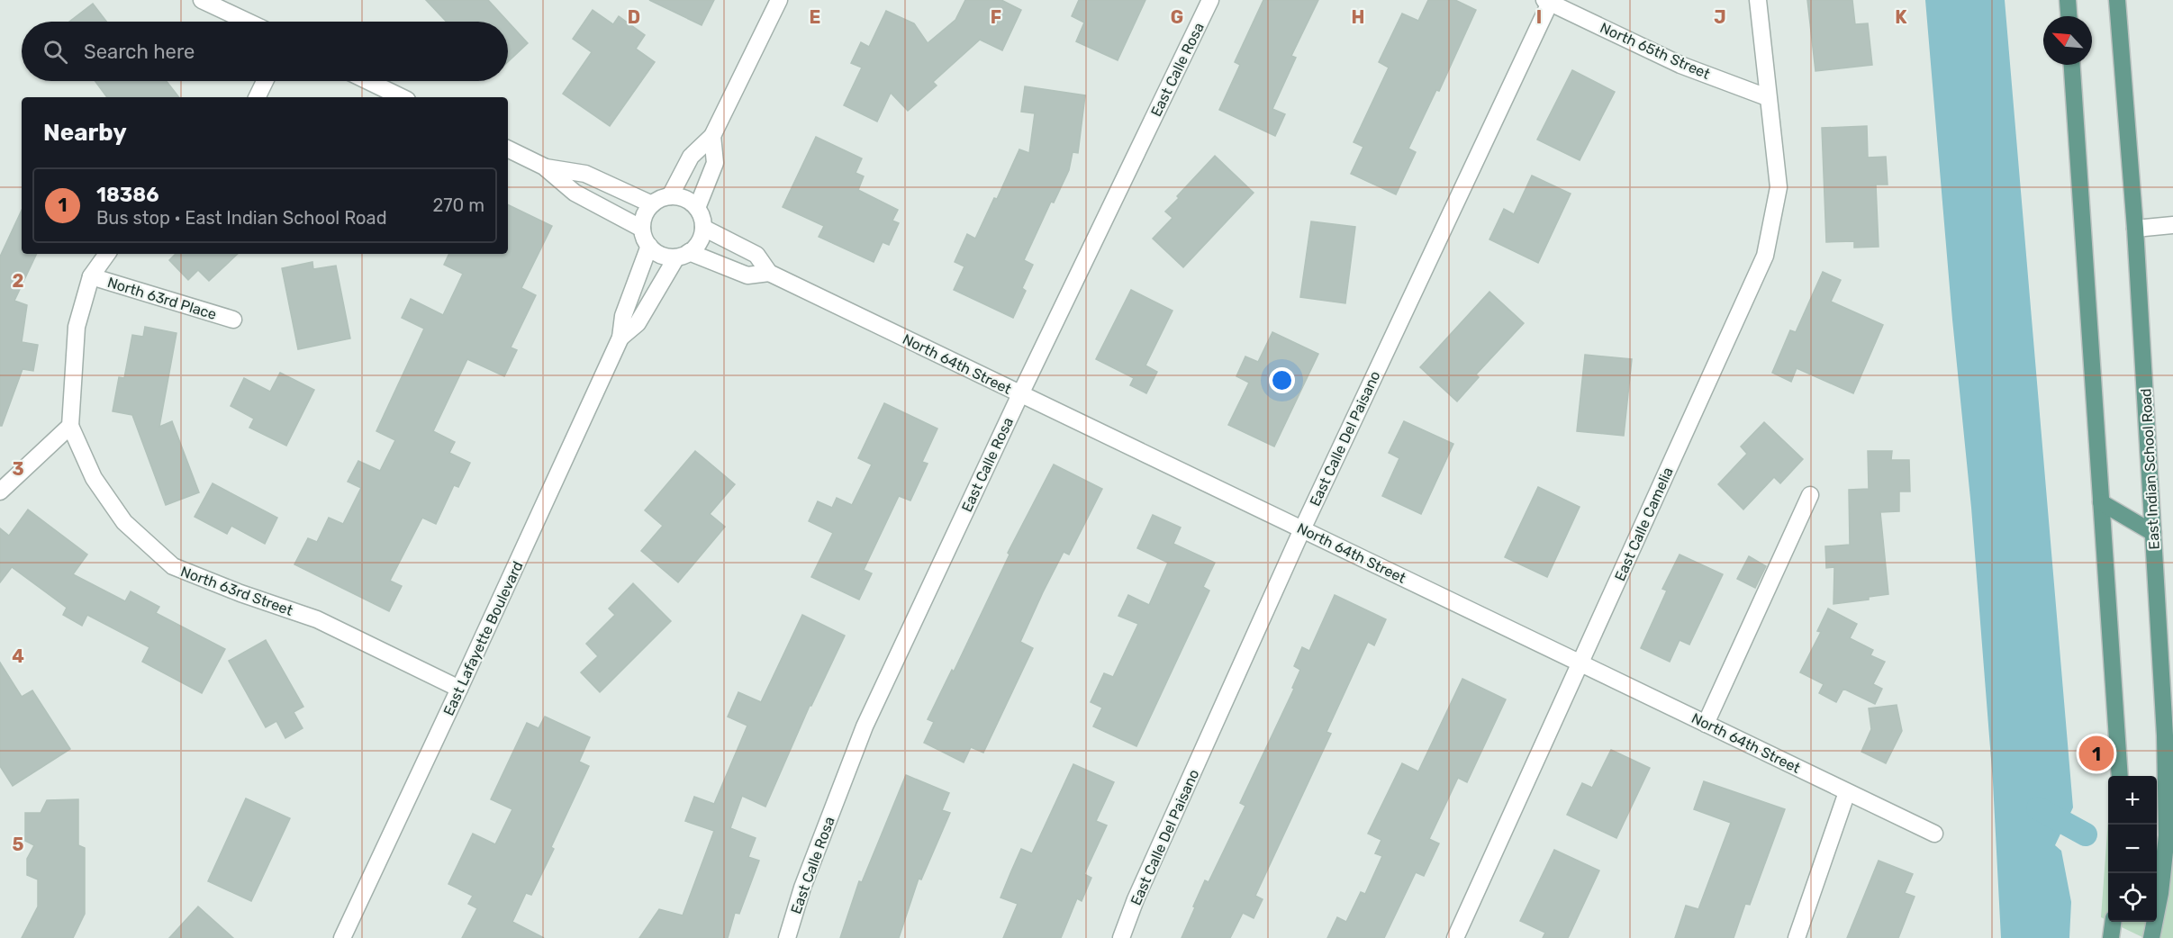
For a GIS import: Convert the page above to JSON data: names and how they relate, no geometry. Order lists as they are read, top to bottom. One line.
{"streets":{"main road":["East Indian School Road"],"street":["North 65th Street","East Calle Rosa","North 63rd Place","North 64th Street","East Calle Del Paisano","East Calle Camelia","North 63rd Street","East Lafayette Boulevard"]},"crossings":[["North 65th Street","East Calle Del Paisano"],["North 65th Street","East Calle Camelia"],["East Calle Rosa","North 64th Street"],["North 64th Street","East Calle Del Paisano"],["North 64th Street","East Calle Camelia"],["North 64th Street","East Lafayette Boulevard"],["North 63rd Street","East Lafayette Boulevard"]],"north":"top left","page":{"search":"Search here","heading":"Nearby","list":[{"mark":"1","name":"18386","note":"Bus stop · East Indian School Road","value":"270 m"}],"pins":"1","map_buttons":["+","−"]},"grid":{"columns":["D","E","F","G","H","I","J","K"],"rows":["2","3","4","5"]}}
